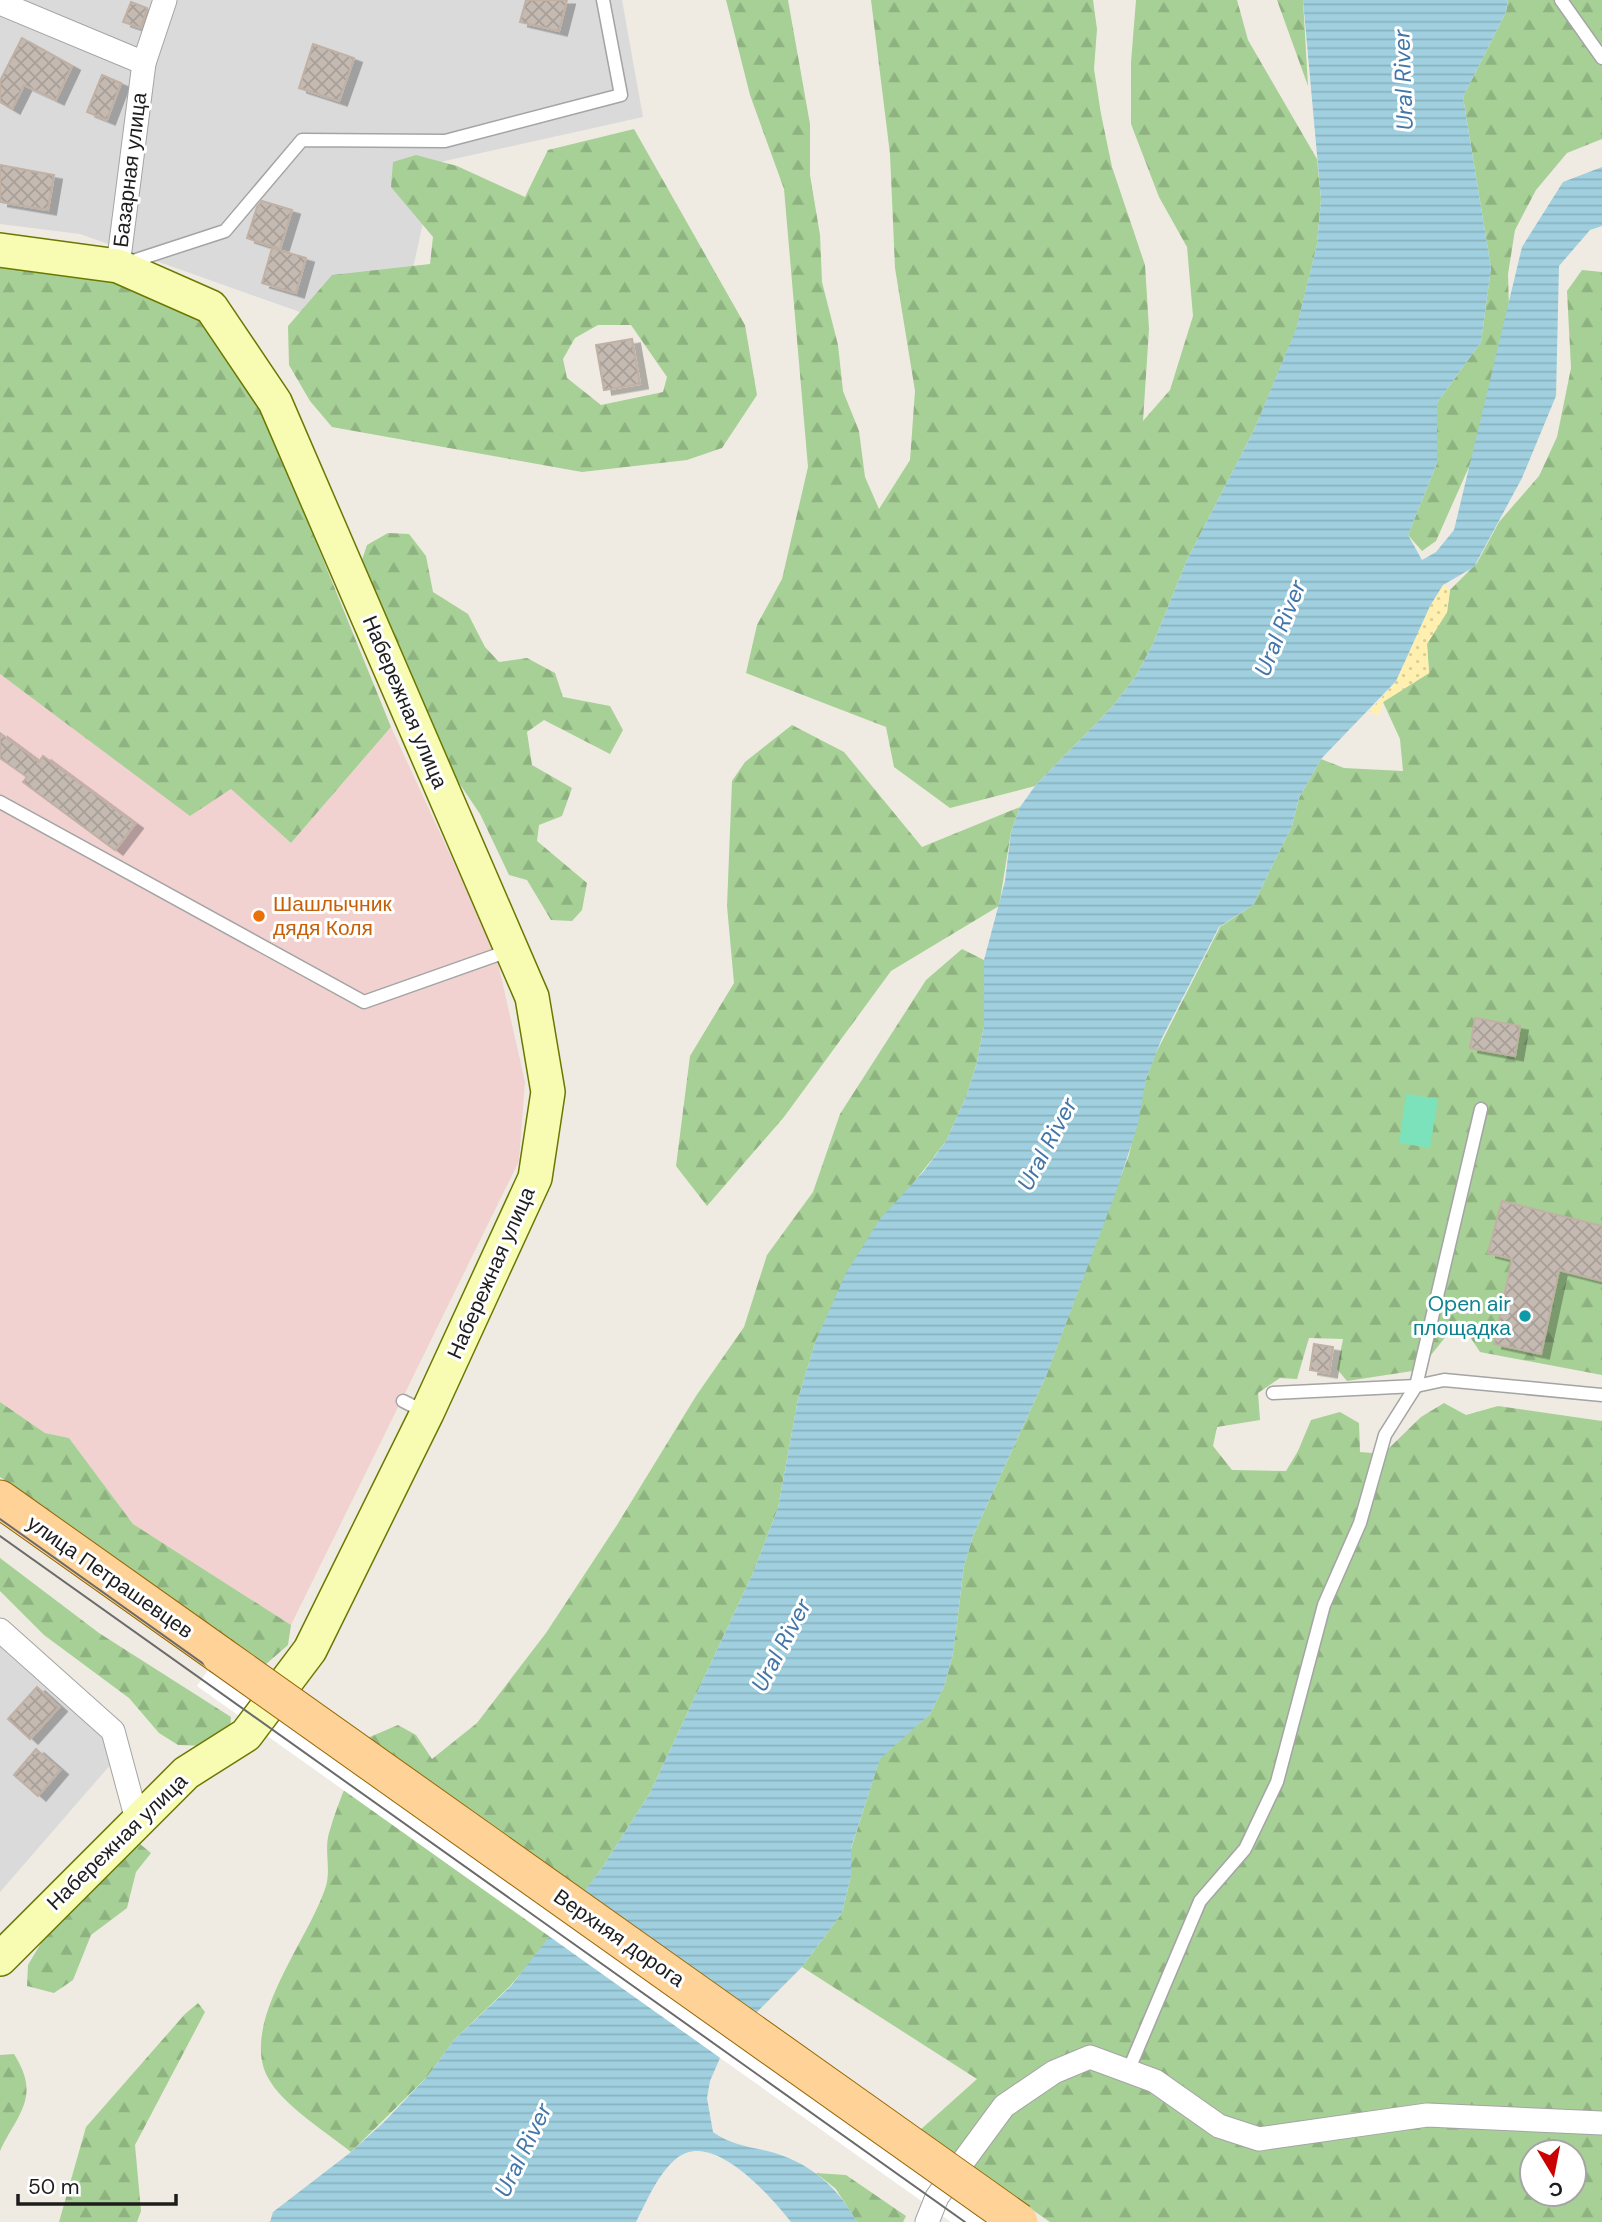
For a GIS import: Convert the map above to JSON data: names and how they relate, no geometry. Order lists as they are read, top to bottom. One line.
{"streets":{"main road":["Базарная улица","Набережная улица","улица Петрашевцев","Верхняя дорога"]},"crossings":[["Базарная улица","Набережная улица"],["улица Петрашевцев","Верхняя дорога"]],"water":["Ural River"],"places":["Шашлычник дядя Коля","Open air площадка"],"scale_bar":"50 m","north":"bottom"}
